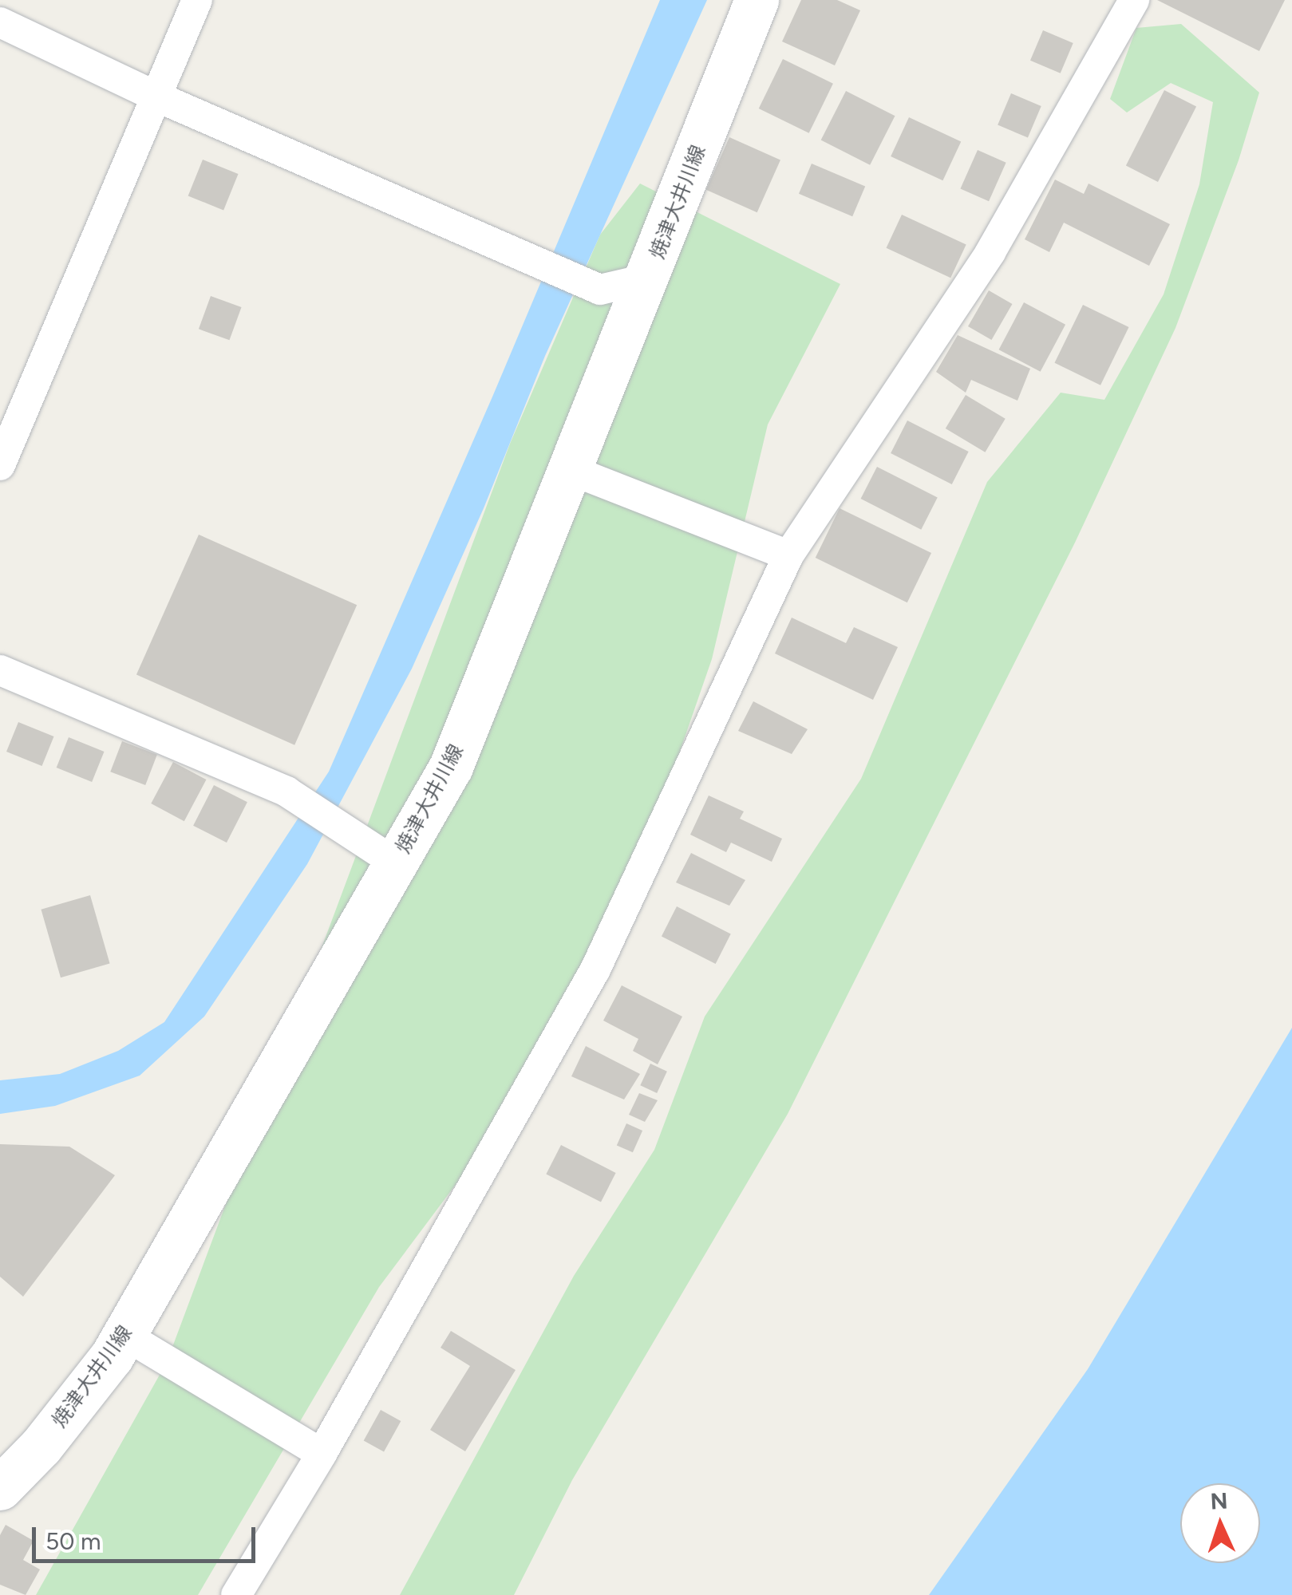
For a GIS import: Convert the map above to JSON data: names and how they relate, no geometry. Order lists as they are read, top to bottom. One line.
{"streets":{"main road":["焼津大井川線"]},"scale_bar":"50 m","north":"top"}
